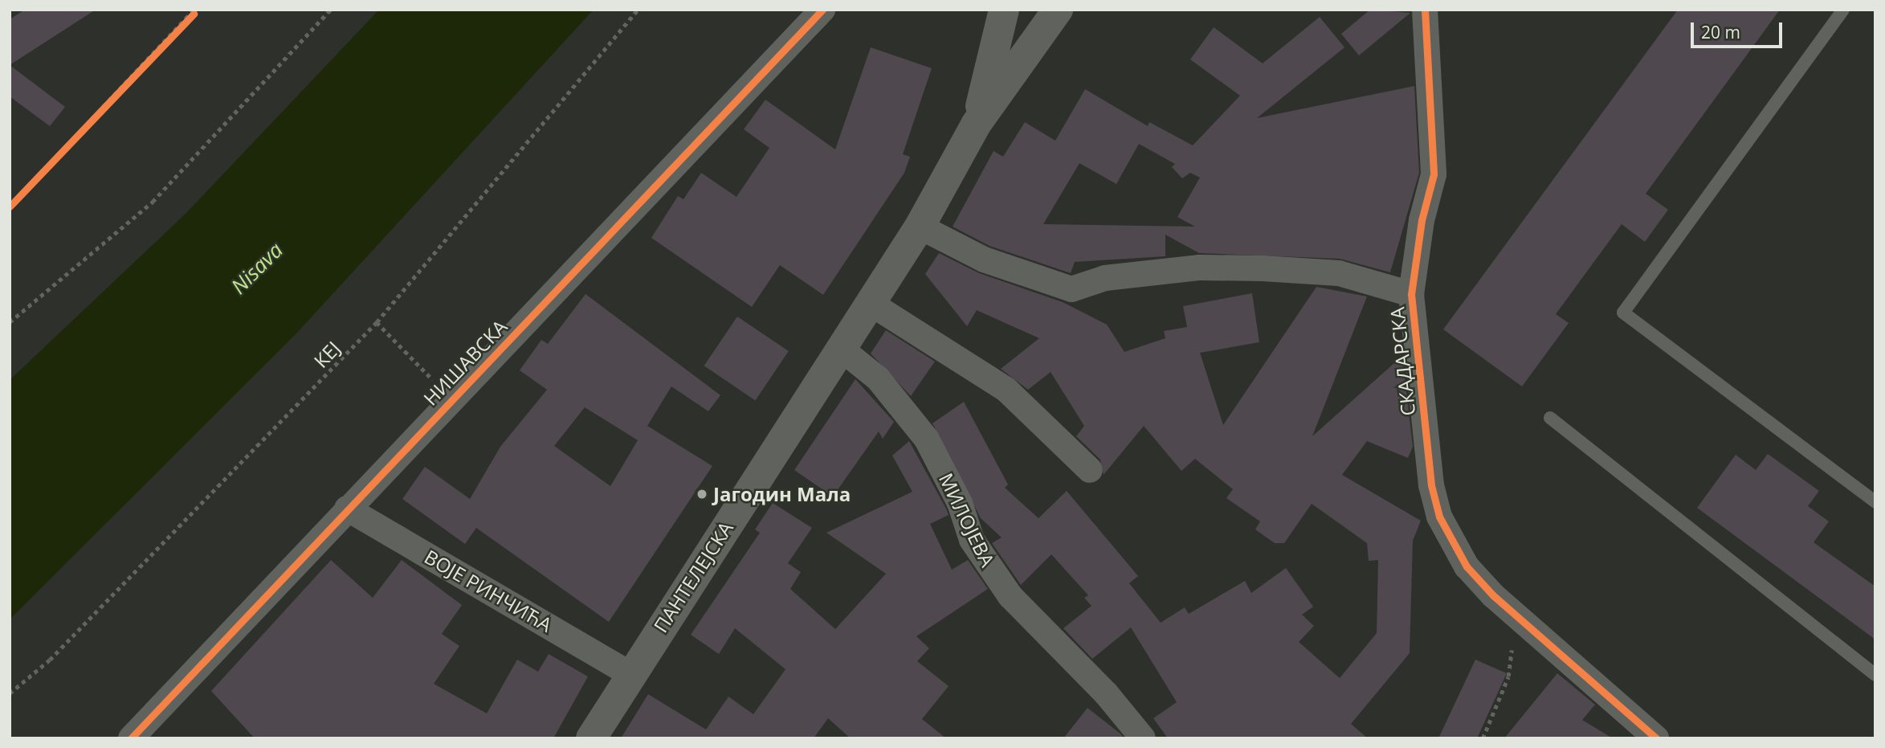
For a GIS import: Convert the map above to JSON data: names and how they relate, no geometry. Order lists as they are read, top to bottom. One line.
{"streets":{"main road":["ПАНТЕЛЕЈСКА"],"street":["СКАДАРСКА","НИШАВСКА","МИЛОЈЕВА","ВОЈЕ РИНЧИЋА"],"path":["КЕЈ"]},"crossings":[["НИШАВСКА","ВОЈЕ РИНЧИЋА"],["МИЛОЈЕВА","ПАНТЕЛЕЈСКА"],["ПАНТЕЛЕЈСКА","ВОЈЕ РИНЧИЋА"]],"water":["Nisava"],"places":["Јагодин Мала"],"scale_bar":"20 m"}
